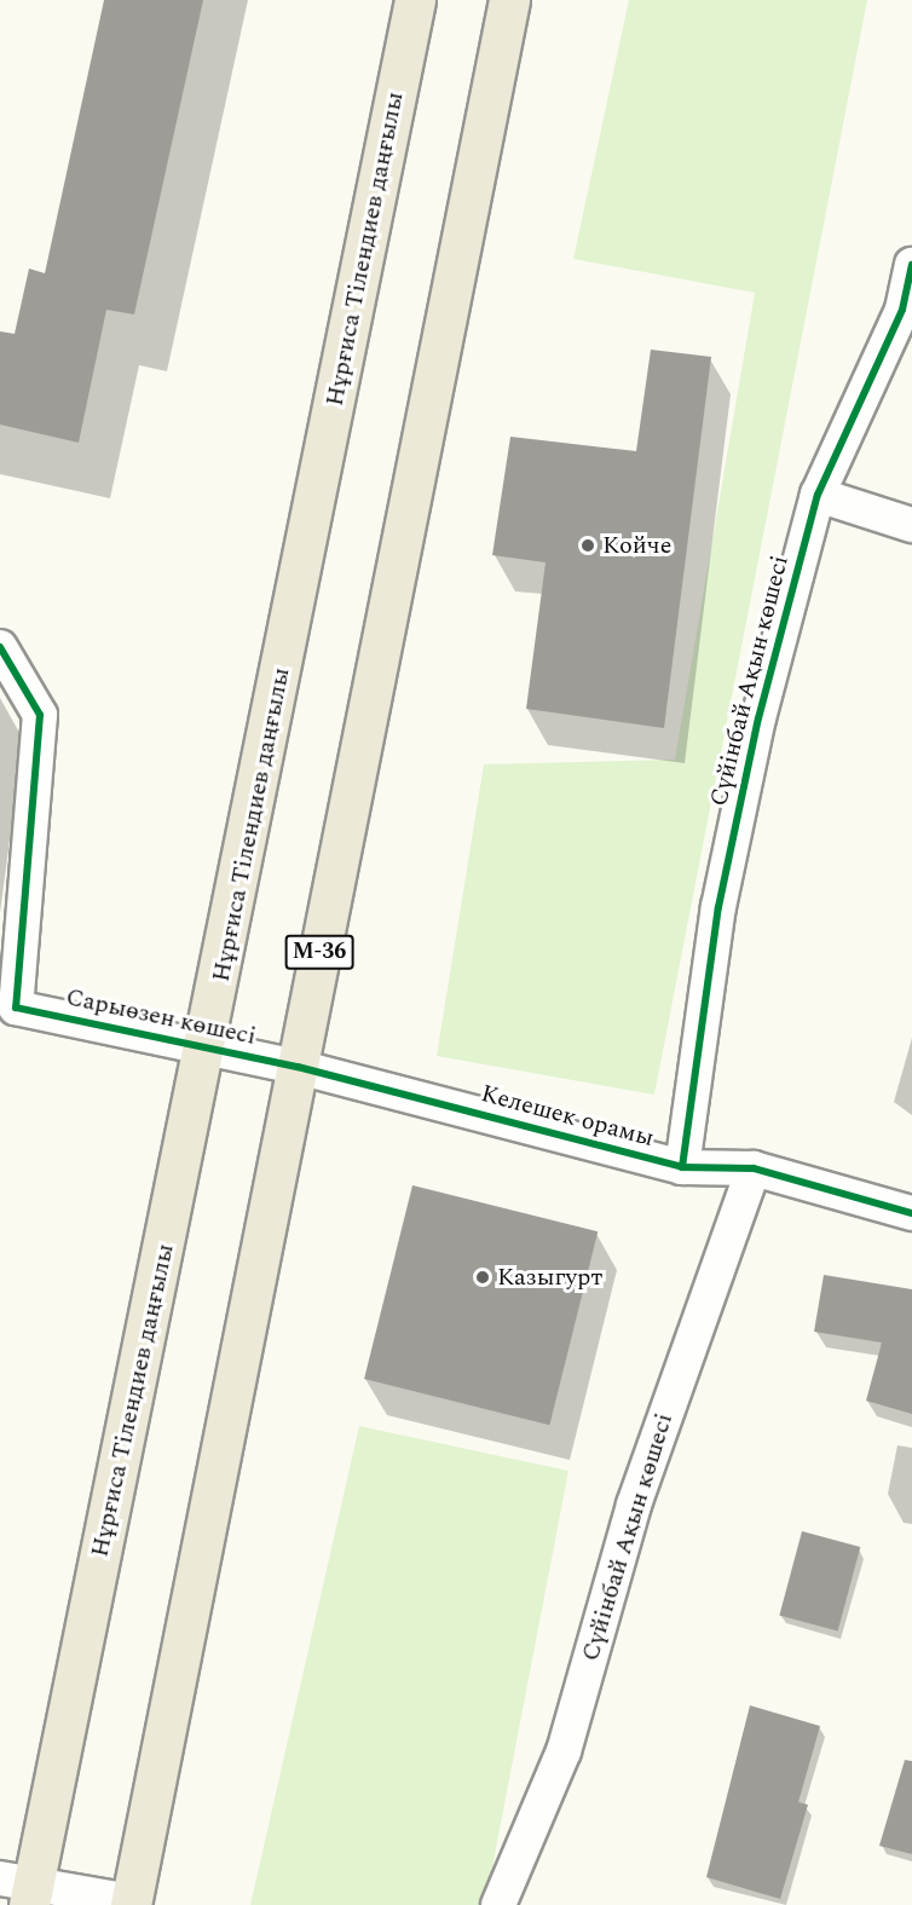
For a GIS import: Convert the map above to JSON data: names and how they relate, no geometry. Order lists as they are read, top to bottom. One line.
{"streets":{"main road":["Нұрғиса Тілендиев даңғылы","M-36"],"street":["Сүйінбай Ақын көшесі","Сарыөзен көшесі","Келешек орамы"]},"crossings":[["Нұрғиса Тілендиев даңғылы","Сарыөзен көшесі"],["Сүйінбай Ақын көшесі","Келешек орамы"],["M-36","Сарыөзен көшесі"],["M-36","Келешек орамы"],["Сарыөзен көшесі","Келешек орамы"]],"places":["Койче","Казыгурт"]}
